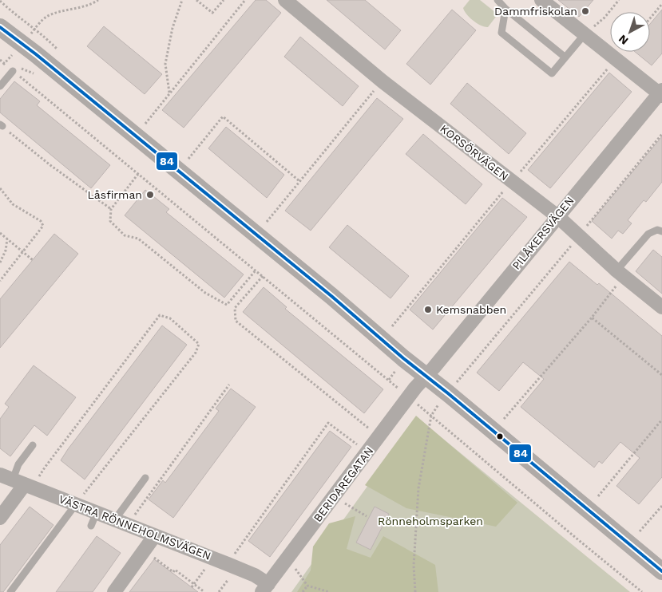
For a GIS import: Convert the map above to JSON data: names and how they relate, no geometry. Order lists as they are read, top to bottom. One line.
{"streets":{"street":["KORSÖRVÄGEN","PILÅKERSVÄGEN","BERIDAREGATAN","VÄSTRA RÖNNEHOLMSVÄGEN"]},"crossings":[["KORSÖRVÄGEN","PILÅKERSVÄGEN"],["PILÅKERSVÄGEN","BERIDAREGATAN"],["BERIDAREGATAN","VÄSTRA RÖNNEHOLMSVÄGEN"]],"parks":["Rönneholmsparken"],"places":["Dammfriskolan","Låsfirman","Kemsnabben"],"lines":["transit line 84"],"north":"bottom left"}
